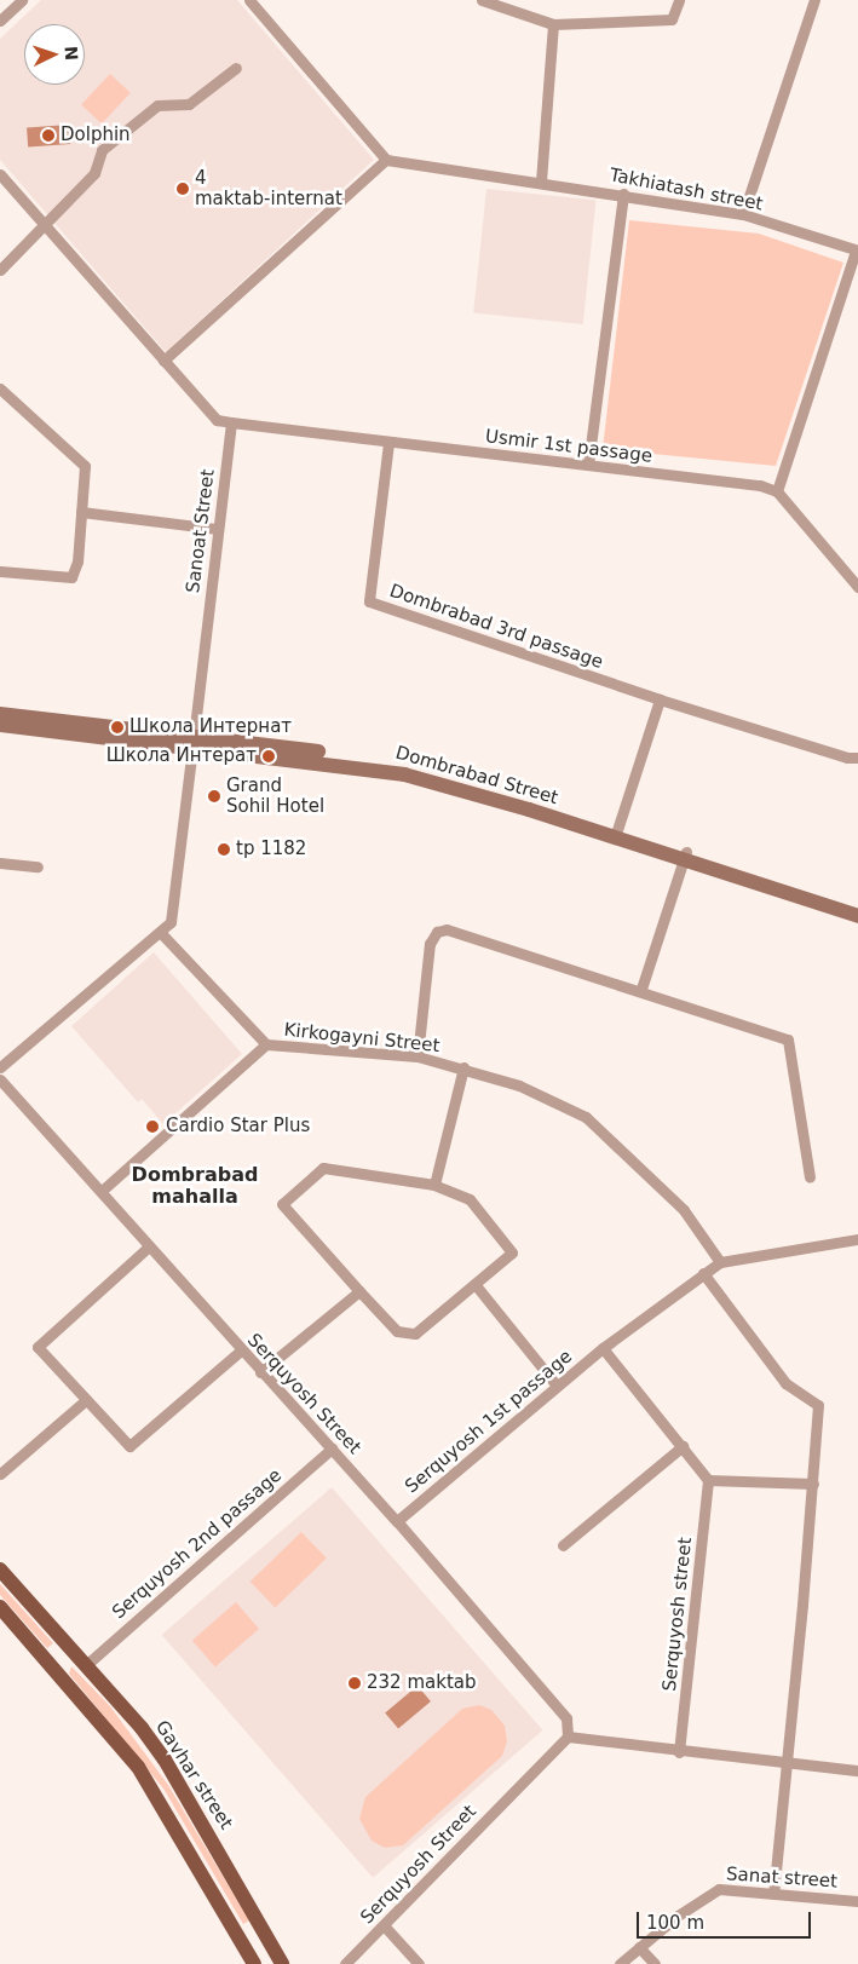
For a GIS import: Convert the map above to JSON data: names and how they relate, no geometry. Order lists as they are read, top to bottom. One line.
{"streets":{"main road":["Dombrabad Street","Gavhar street"],"street":["Takhiatash street","Usmir 1st passage","Sanoat Street","Dombrabad 3rd passage","Kirkogayni Street","Serquyosh Street","Serquyosh 1st passage","Serquyosh 2nd passage","Serquyosh street","Sanat street"]},"crossings":[["Usmir 1st passage","Sanoat Street"],["Usmir 1st passage","Dombrabad 3rd passage"],["Sanoat Street","Dombrabad Street"],["Sanoat Street","Kirkogayni Street"],["Kirkogayni Street","Serquyosh 1st passage"],["Serquyosh Street","Serquyosh 1st passage"],["Serquyosh Street","Serquyosh 2nd passage"],["Serquyosh 2nd passage","Gavhar street"]],"districts":["Dombrabad mahalla"],"places":["Dolphin","4 maktab-internat","Школа Интернат","Школа Интерат","Grand Sohil Hotel","tp 1182","Cardio Star Plus","232 maktab"],"scale_bar":"100 m","north":"right"}
